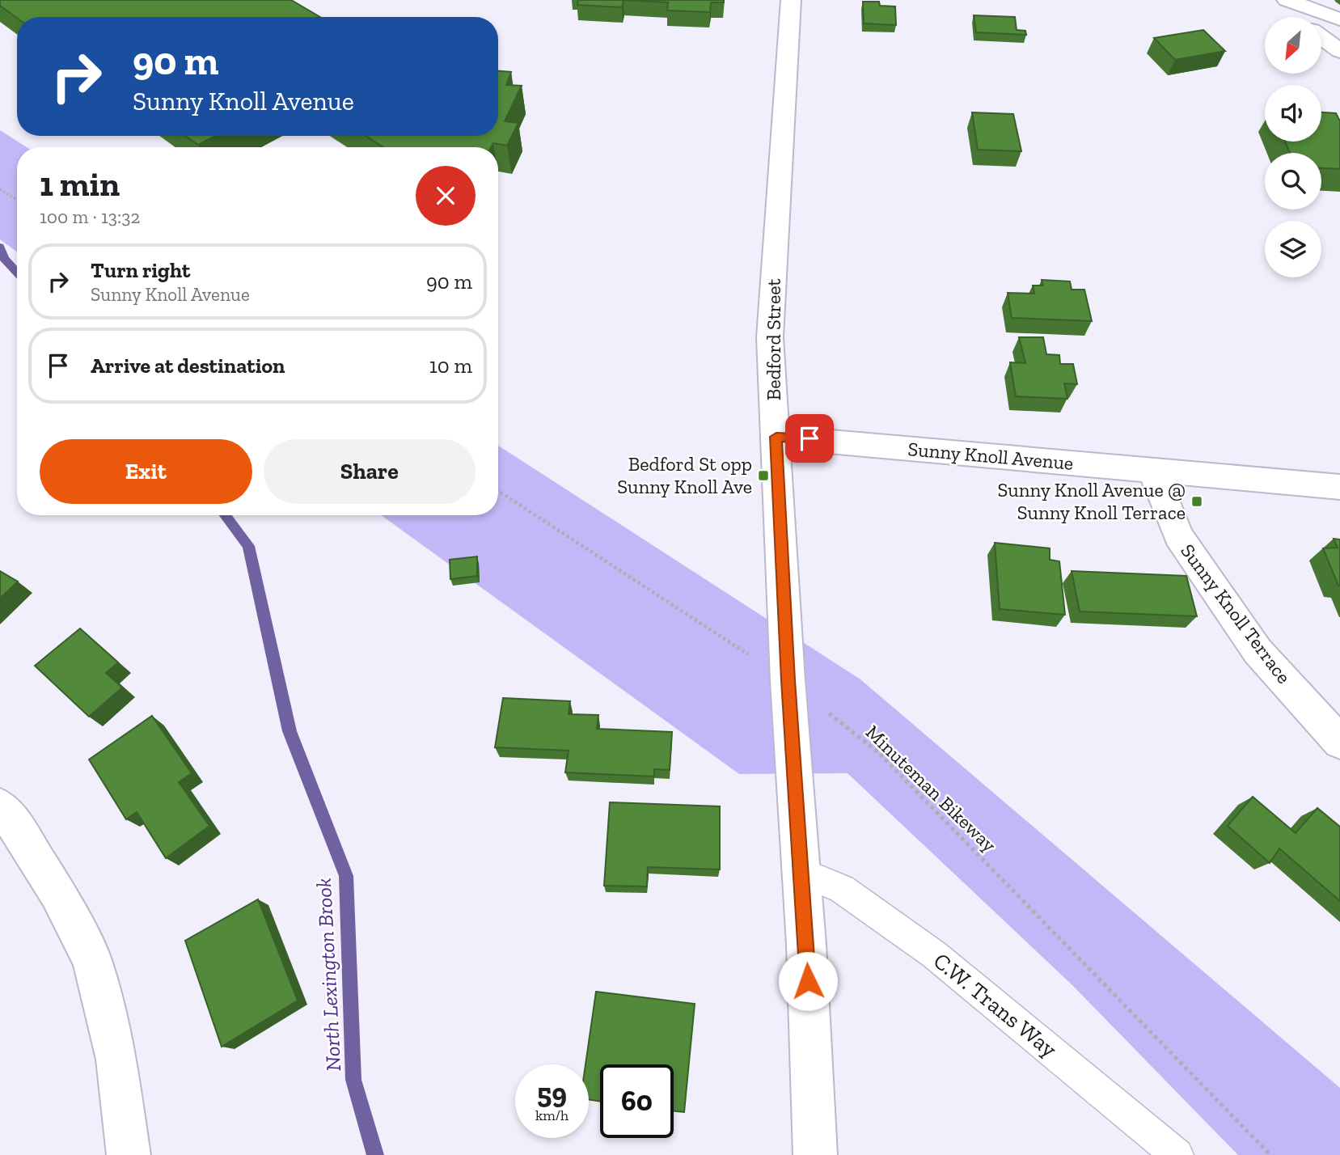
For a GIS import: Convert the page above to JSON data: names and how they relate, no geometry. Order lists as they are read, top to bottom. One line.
{"streets":{"main road":["Bedford Street","Sunny Knoll Avenue","Sunny Knoll Terrace"],"lane":["C.W. Trans Way"],"path":["Minuteman Bikeway"]},"crossings":[["Bedford Street","Sunny Knoll Avenue"],["Bedford Street","Minuteman Bikeway"],["Bedford Street","C.W. Trans Way"],["Sunny Knoll Avenue","Sunny Knoll Terrace"]],"water":["North Lexington Brook"],"places":{"transit":["Bedford St opp Sunny Knoll Ave","Sunny Knoll Avenue @ Sunny Knoll Terrace"]},"north":"bottom left","page":{"turn":["90 m","Sunny Knoll Avenue"],"heading":["1 min","100 m · 13:32"],"list":[{"name":"Turn right","note":"Sunny Knoll Avenue","value":"90 m"},{"name":"Arrive at destination","value":"10 m"}],"buttons":["Exit","Share"],"speed":"59 km/h","limit":"60"}}
